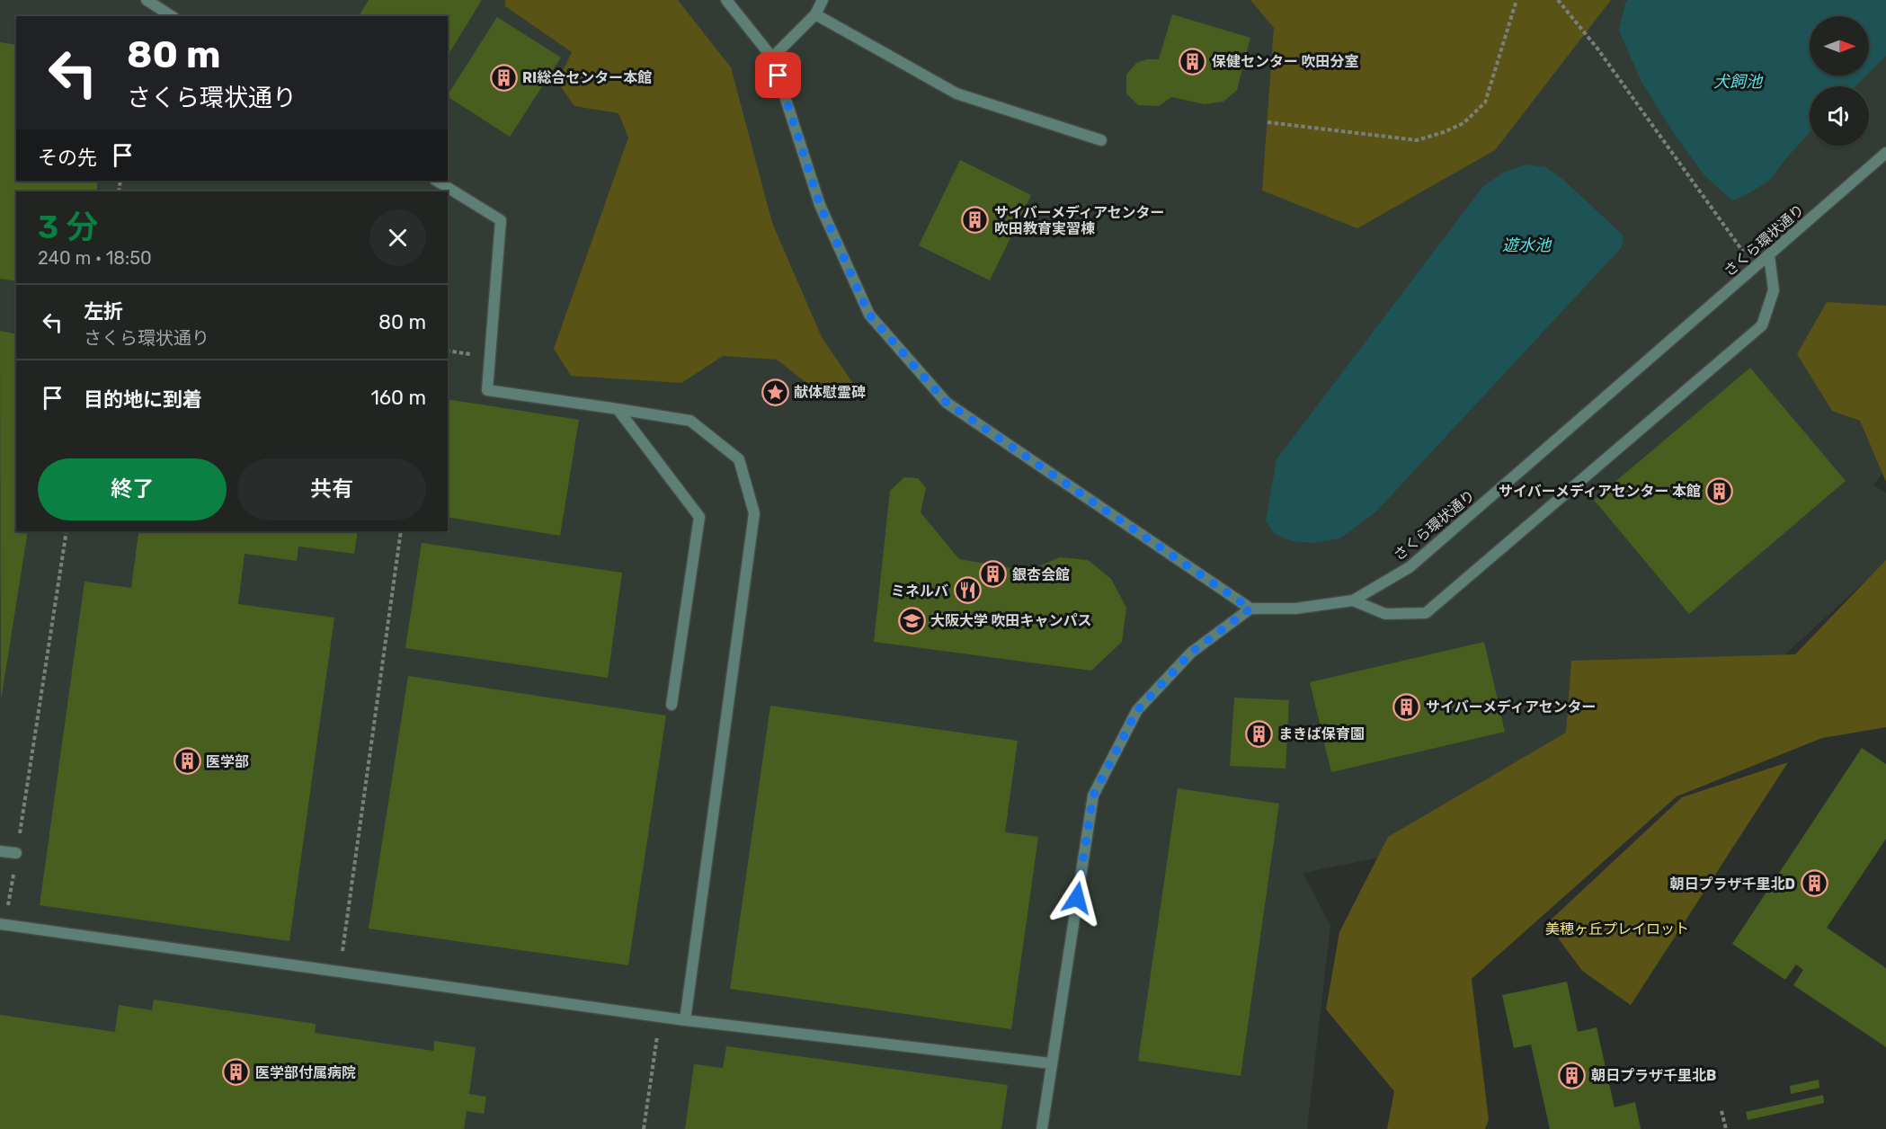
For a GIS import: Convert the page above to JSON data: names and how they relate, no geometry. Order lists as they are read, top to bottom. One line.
{"streets":{"street":["さくら環状通り"]},"water":["犬飼池","遊水池"],"parks":["美穂ヶ丘プレイロット"],"places":{"building":["保健センター 吹田分室","RI総合センター本館","サイバーメディアセンター 吹田教育実習棟","サイバーメディアセンター 本館","銀杏会館","サイバーメディアセンター","まきば保育園","医学部","朝日プラザ千里北D","医学部付属病院","朝日プラザ千里北B"],"place":["献体慰霊碑"],"restaurant":["ミネルバ"],"school or university":["大阪大学 吹田キャンパス"]},"north":"right","page":{"turn":["80 m","さくら環状通り"],"then":"その先","heading":["3 分","240 m · 18:50"],"list":[{"name":"左折","note":"さくら環状通り","value":"80 m"},{"name":"目的地に到着","value":"160 m"}],"buttons":["終了","共有"]}}
